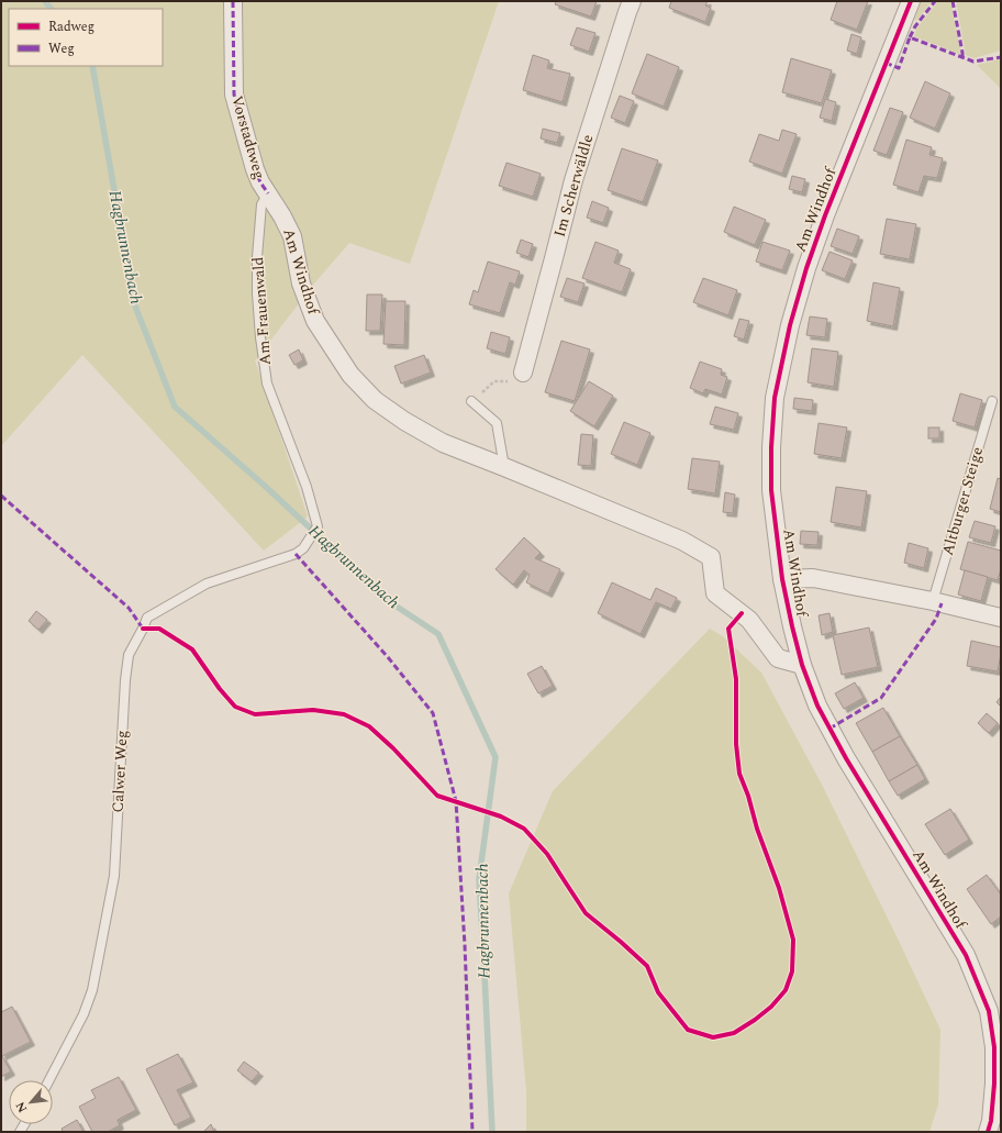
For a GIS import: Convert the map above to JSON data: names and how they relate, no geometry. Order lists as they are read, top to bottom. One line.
{"streets":{"street":["Vorstadtweg","Im Scherwäldle","Am Windhof"],"lane":["Am Frauenwald","Altburger Steige","Calwer Weg"]},"crossings":[["Vorstadtweg","Am Windhof"],["Vorstadtweg","Am Frauenwald"],["Am Windhof","Am Frauenwald"],["Am Frauenwald","Calwer Weg"]],"water":["Hagbrunnenbach"],"legend":["Radweg","Weg"],"north":"bottom left"}
